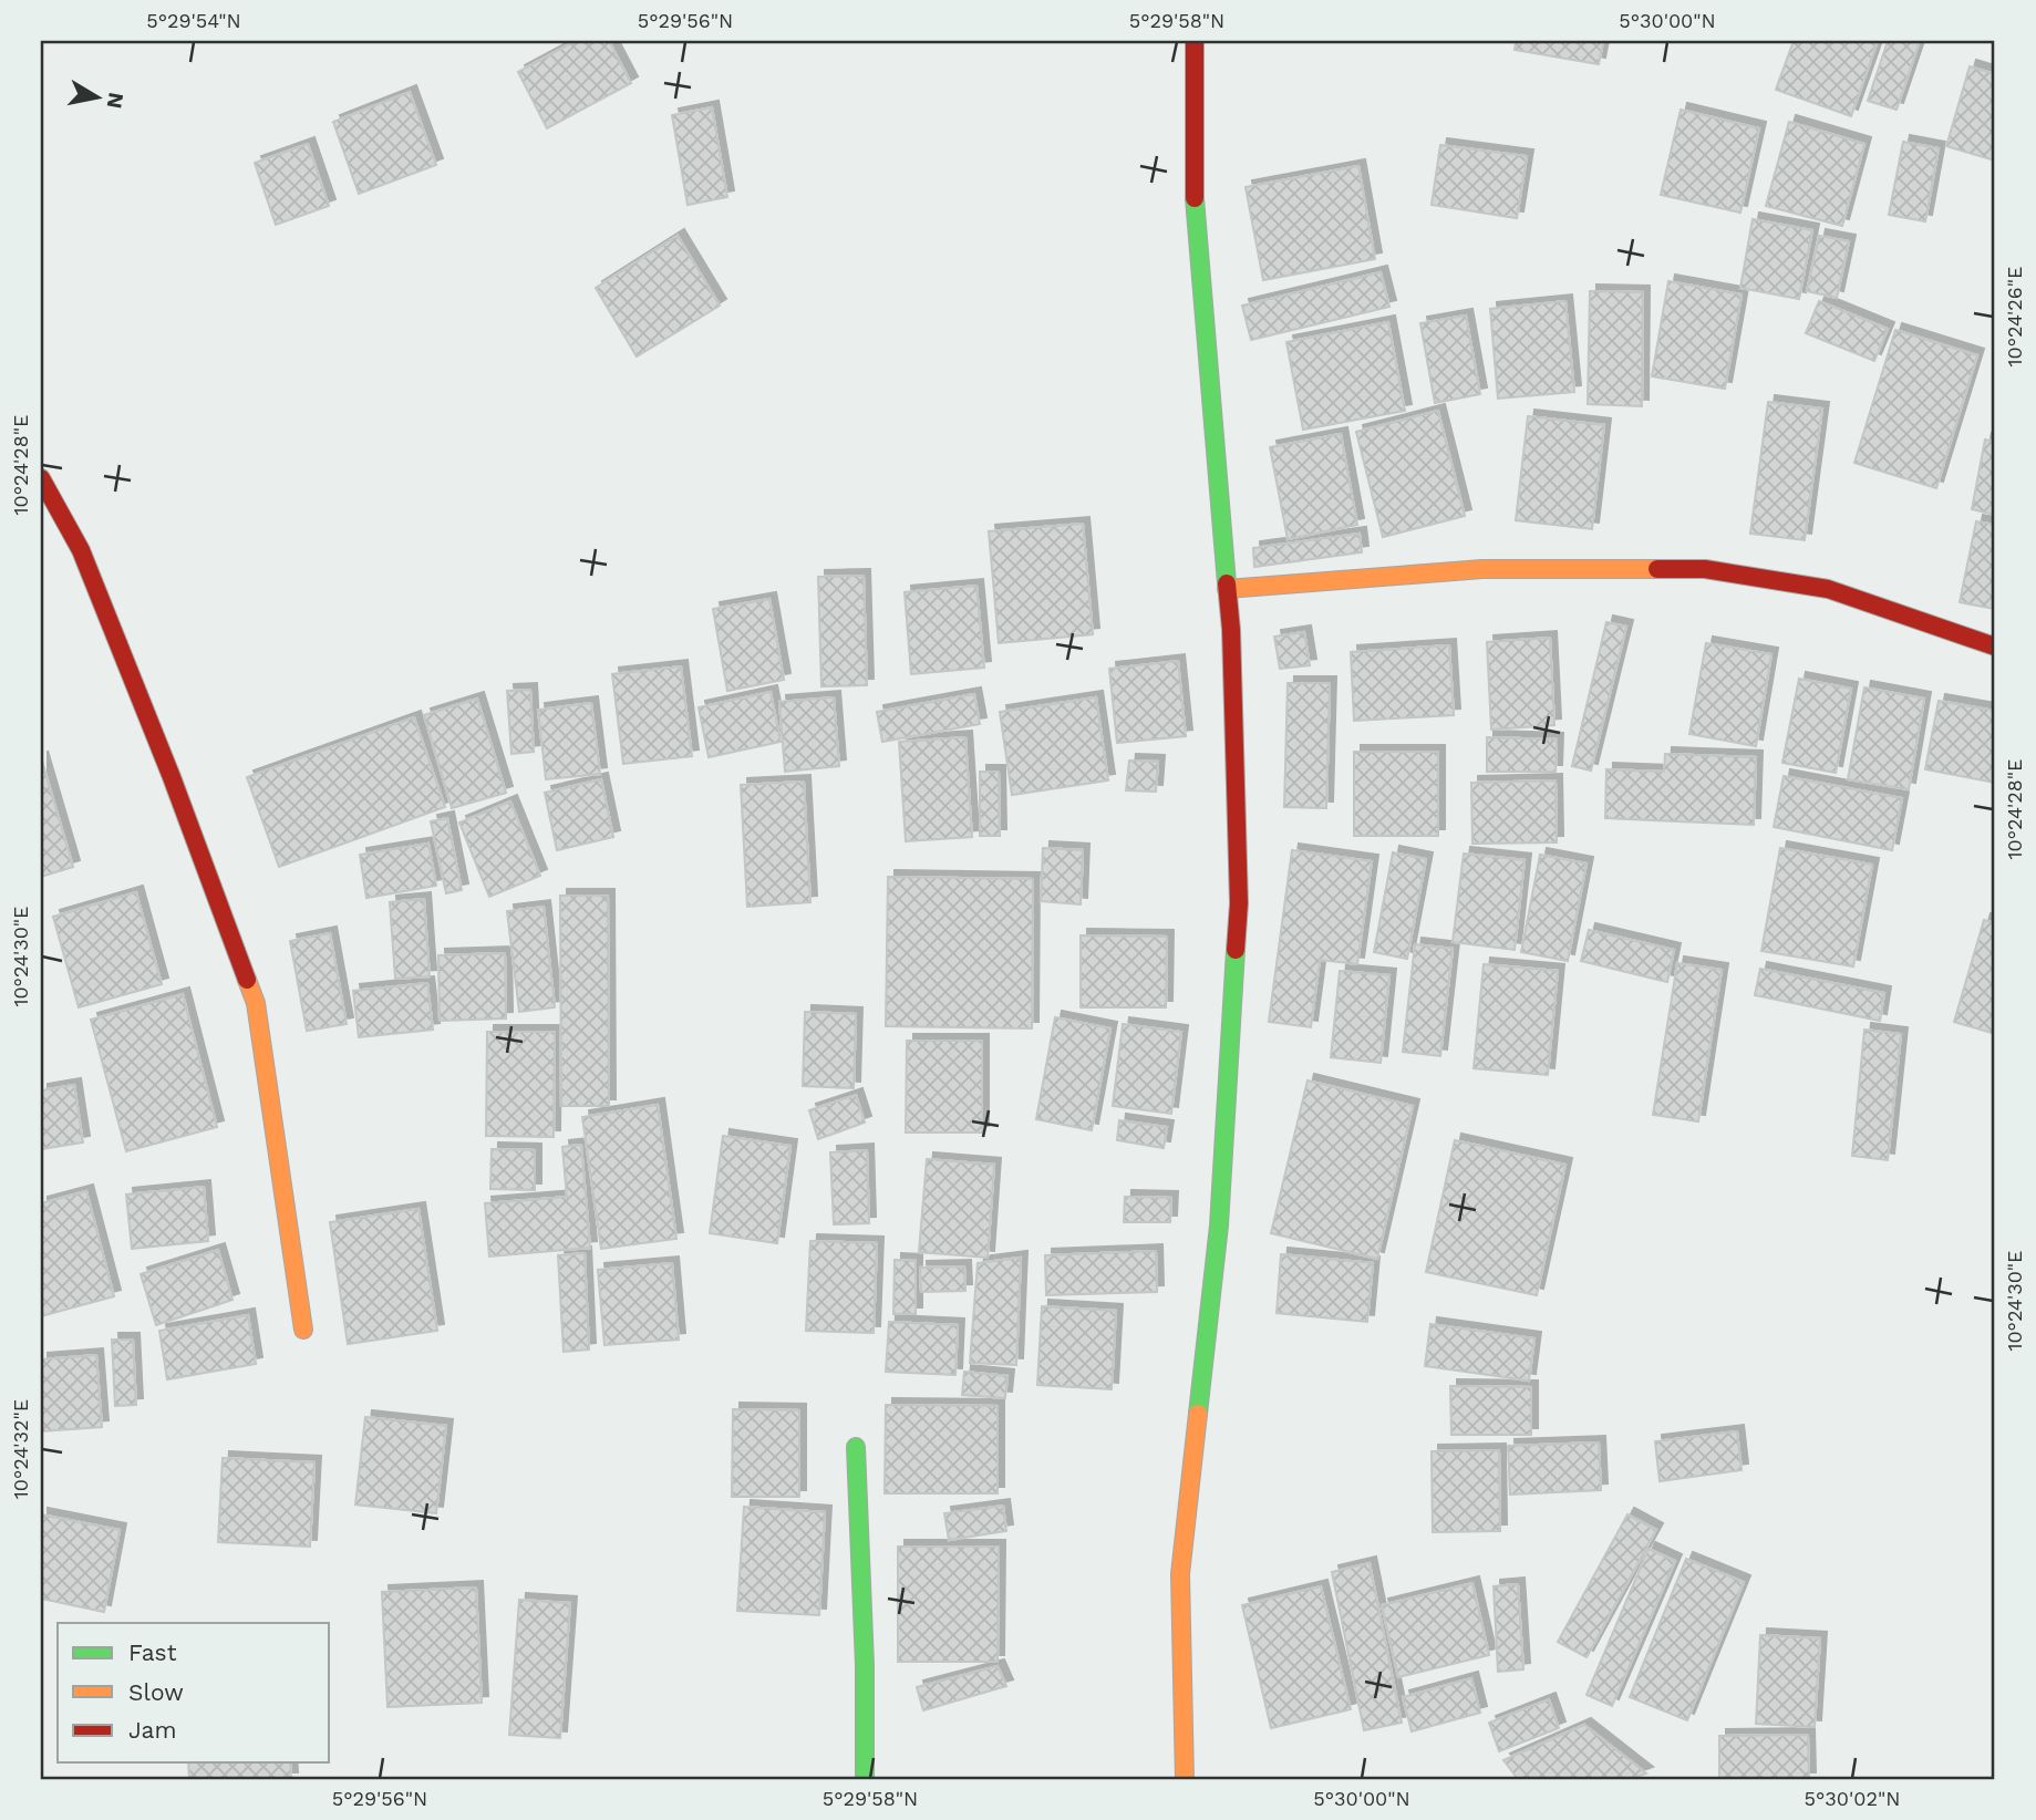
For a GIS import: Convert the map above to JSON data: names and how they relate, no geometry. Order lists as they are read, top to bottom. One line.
{"legend":["Fast","Slow","Jam"],"north":"right","coordinates":["5°29'54\"N","5°29'56\"N","5°29'58\"N","5°30'00\"N","10°24'26\"E","10°24'28\"E","10°24'30\"E","10°24'32\"E","5°30'02\"N"]}
